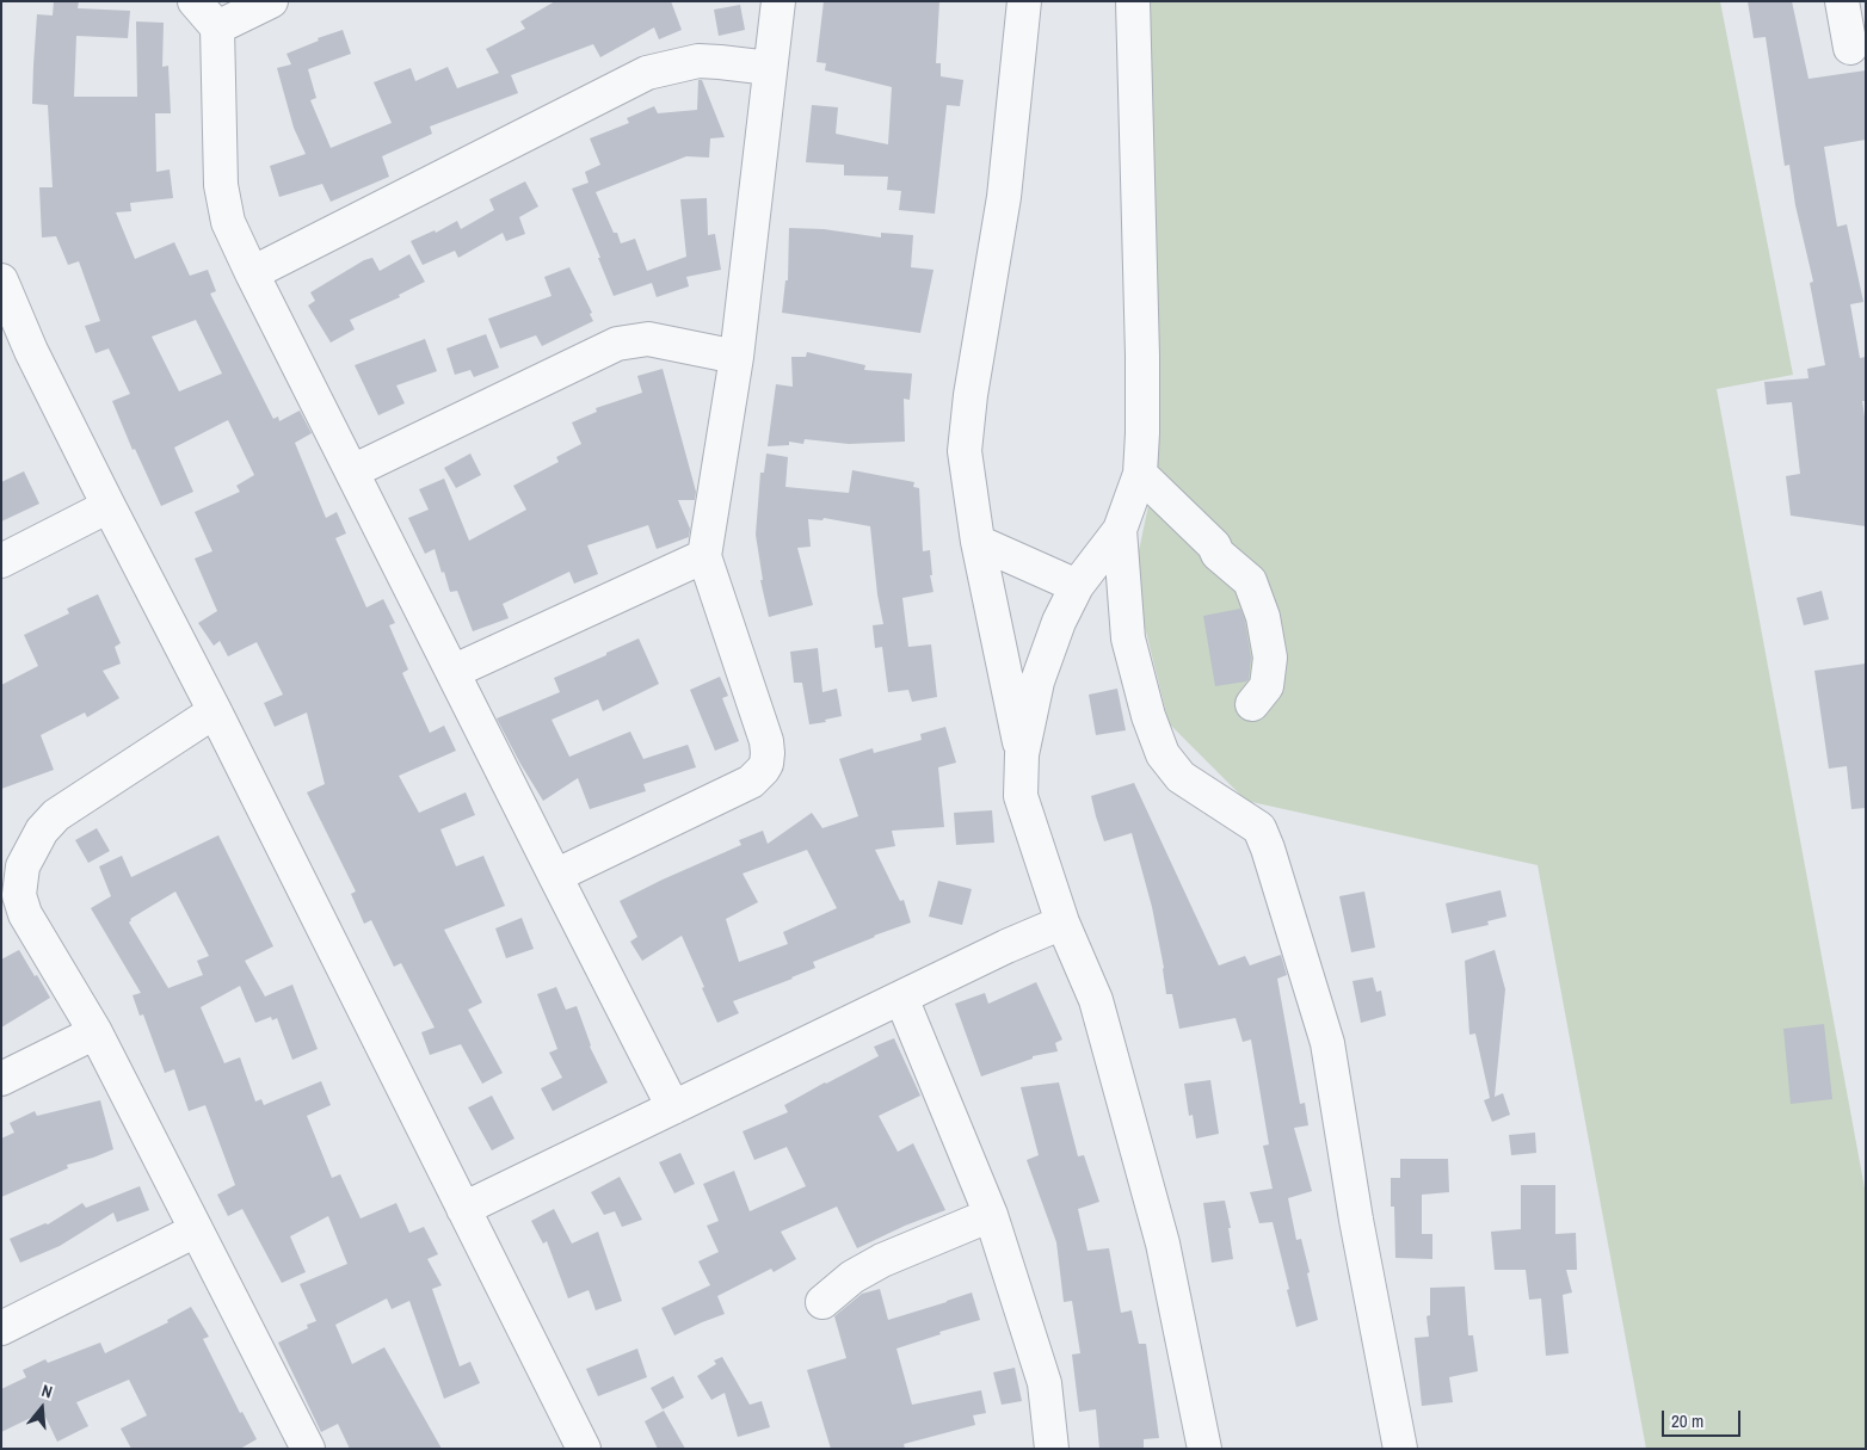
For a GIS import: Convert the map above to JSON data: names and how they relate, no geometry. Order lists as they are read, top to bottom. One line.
{"scale_bar":"20 m","north":"top"}
